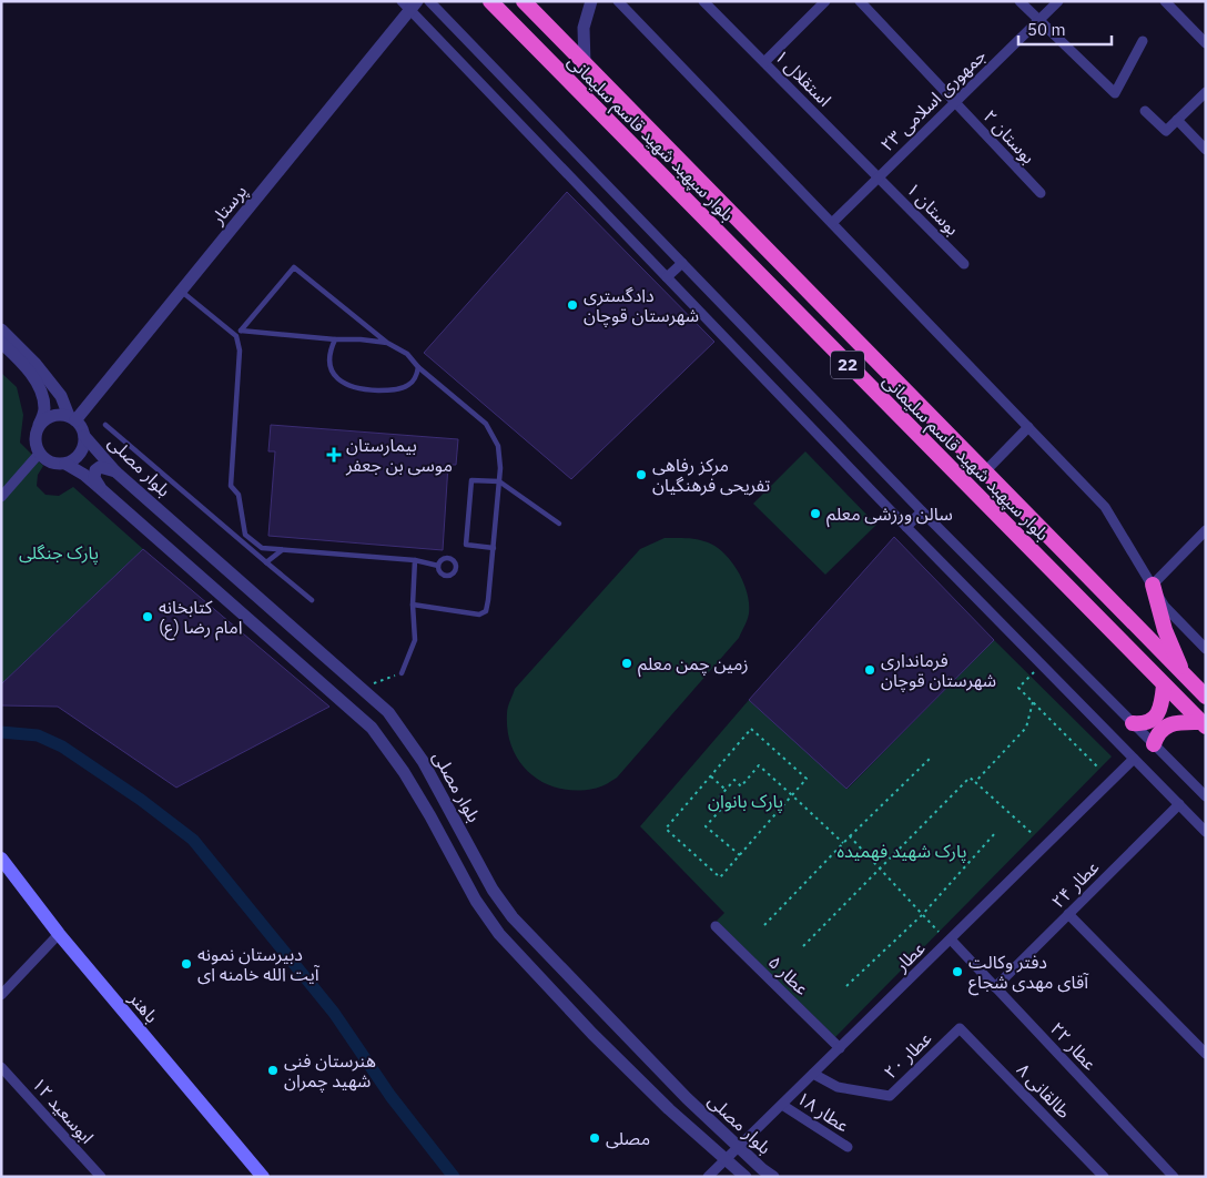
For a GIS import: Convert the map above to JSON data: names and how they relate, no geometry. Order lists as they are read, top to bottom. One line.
{"streets":{"highway":["بلوار سپهبد شهید قاسم سلیمانی","22"],"main road":["باهنر"],"street":["استقلال ۱","جمهوری اسلامی ۲۳","بوستان ۲","پرستار","بوستان ۱","بلوار مصلی","عطار ۲۴","عطار","عطار ۵","عطار ۲۲","عطار ۲۰","طالقانی ۸","ابوسعید ۱۲","عطار ۱۸"]},"crossings":[["استقلال ۱","جمهوری اسلامی ۲۳"],["استقلال ۱","بوستان ۱"],["جمهوری اسلامی ۲۳","بوستان ۲"],["جمهوری اسلامی ۲۳","بوستان ۱"],["پرستار","بلوار مصلی"],["بلوار مصلی","عطار"],["عطار ۲۴","عطار ۲۲"],["عطار","عطار ۵"],["عطار","عطار ۲۲"],["عطار","عطار ۲۰"],["عطار","عطار ۱۸"],["عطار ۲۰","طالقانی ۸"]],"parks":["پارک جنگلی","پارک بانوان","پارک شهید فهمیده"],"places":{"other":["دادگستری شهرستان قوچان","مرکز رفاهی تفریحی فرهنگیان","سالن ورزشی معلم","کتابخانه امام رضا (ع)","زمین چمن معلم","فرمانداری شهرستان قوچان","دبیرستان نمونه آیت الله خامنه ای","دفتر وکالت آقای مهدی شجاع","هنرستان فنی شهید چمران","مصلی"],"health":["بیمارستان موسی بن جعفر"]},"scale_bar":"50 m"}
